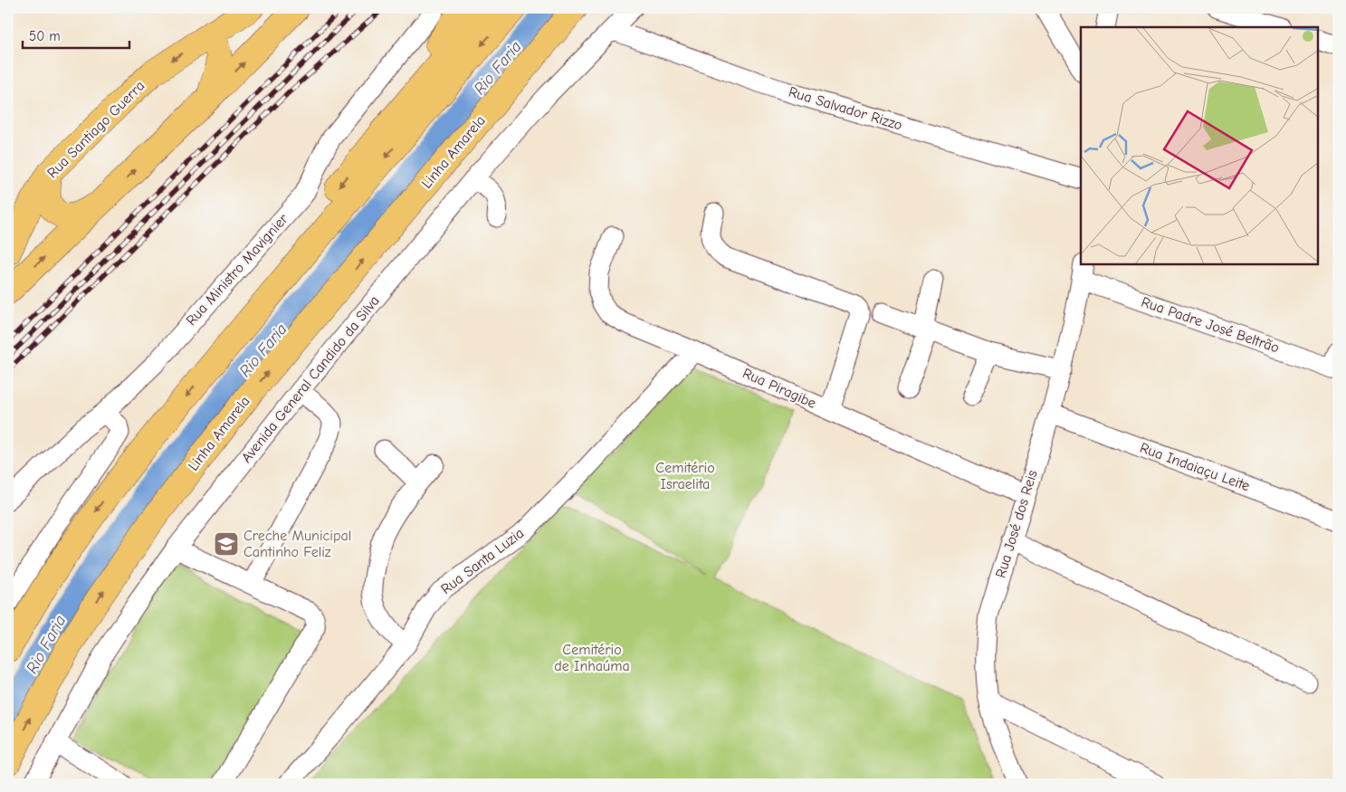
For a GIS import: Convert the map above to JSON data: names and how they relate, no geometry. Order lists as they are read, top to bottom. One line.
{"streets":{"main road":["Rua Santiago Guerra","Linha Amarela"],"street":["Rua Salvador Rizzo","Rua Ministro Mavignier","Rua Padre José Beltrão","Avenida General Candido da Silva","Rua Piragibe","Rua Indaiaçu Leite","Rua José dos Reis","Rua Santa Luzia"]},"crossings":[["Rua Salvador Rizzo","Avenida General Candido da Silva"],["Rua Padre José Beltrão","Rua José dos Reis"],["Rua Piragibe","Rua José dos Reis"],["Rua Piragibe","Rua Santa Luzia"],["Rua Indaiaçu Leite","Rua José dos Reis"]],"water":["Rio Faria"],"parks":["Cemitério Israelita","Cemitério de Inhaúma"],"places":{"school or university":["Creche Municipal Cantinho Feliz"]},"scale_bar":"50 m"}
